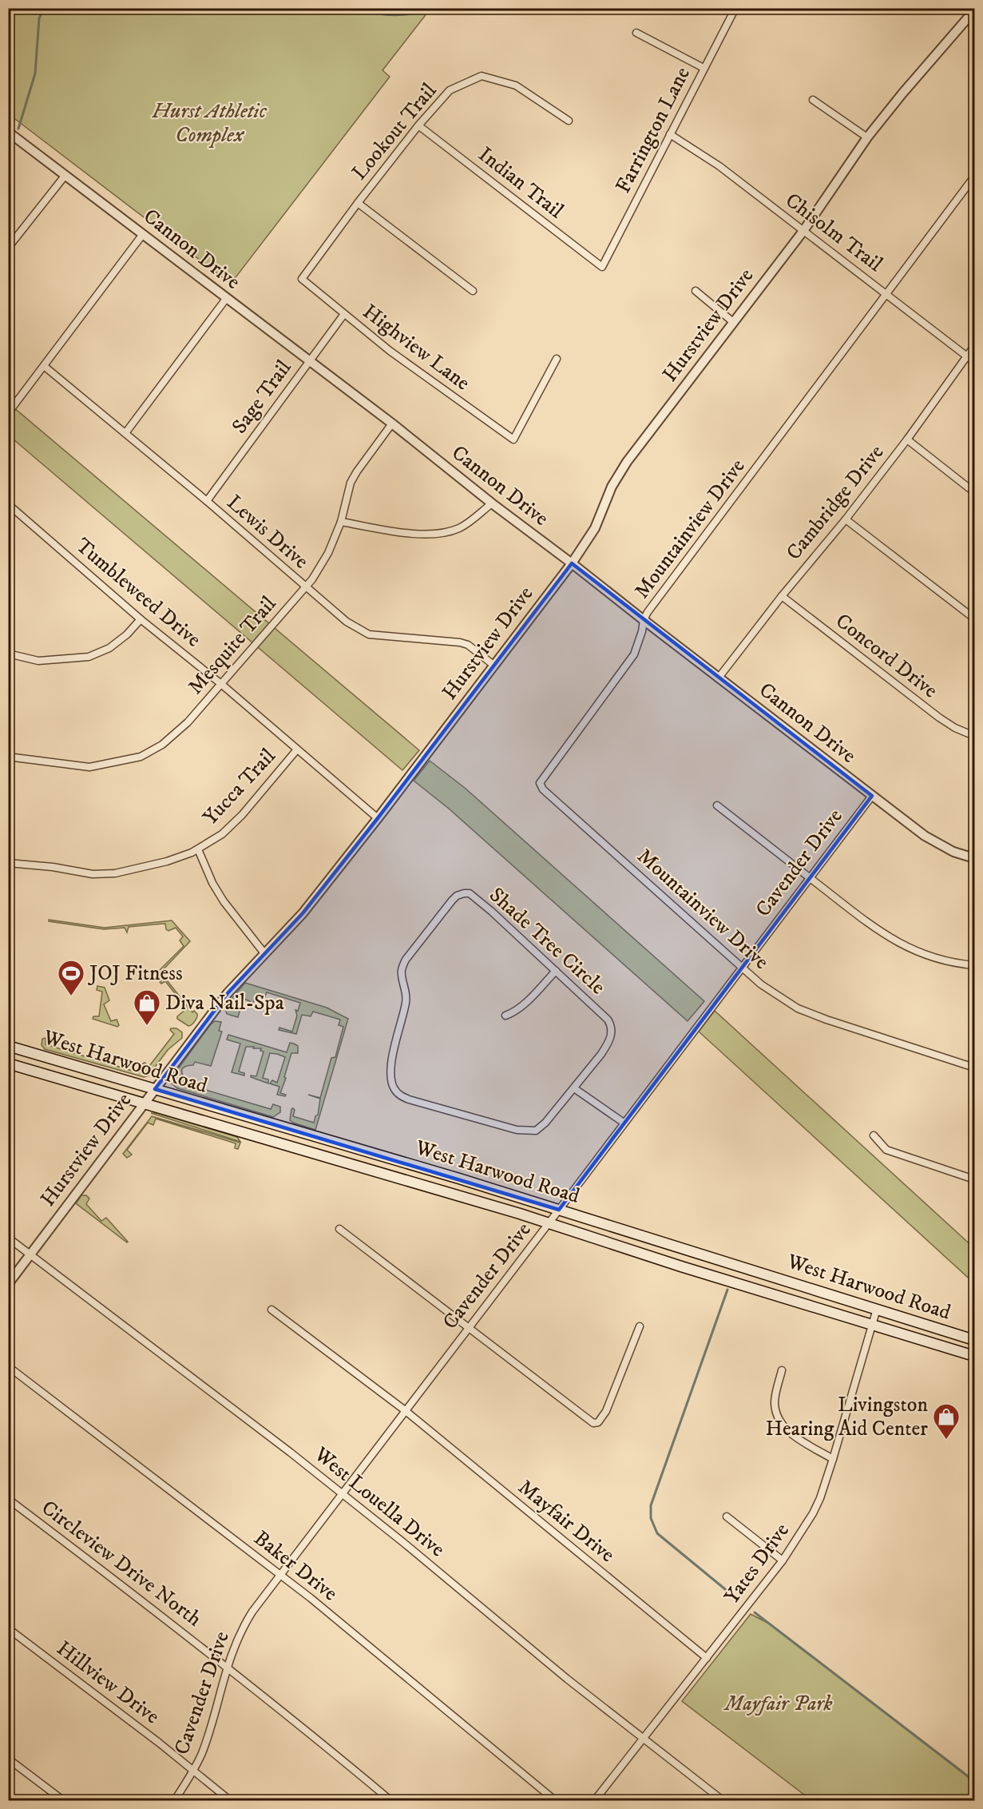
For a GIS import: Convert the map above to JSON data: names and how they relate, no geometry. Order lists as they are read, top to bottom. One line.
{"streets":{"main road":["West Harwood Road"],"street":["Farrington Lane","Lookout Trail","Indian Trail","Chisolm Trail","Cannon Drive","Hurstview Drive","Highview Lane","Sage Trail","Cambridge Drive","Mountainview Drive","Lewis Drive","Tumbleweed Drive","Mesquite Trail","Concord Drive","Yucca Trail","Cavender Drive","Shade Tree Circle","West Louella Drive","Mayfair Drive","Circleview Drive North","Yates Drive","Baker Drive","Hillview Drive"]},"crossings":[["Farrington Lane","Indian Trail"],["Farrington Lane","Chisolm Trail"],["Lookout Trail","Indian Trail"],["Lookout Trail","Highview Lane"],["Chisolm Trail","Hurstview Drive"],["Chisolm Trail","Cambridge Drive"],["Chisolm Trail","Mountainview Drive"],["Cannon Drive","Hurstview Drive"],["Cannon Drive","Sage Trail"],["Cannon Drive","Cambridge Drive"],["Cannon Drive","Mountainview Drive"],["Cannon Drive","Mesquite Trail"],["Cannon Drive","Cavender Drive"],["Hurstview Drive","Lewis Drive"],["Hurstview Drive","Tumbleweed Drive"],["Hurstview Drive","West Harwood Road"],["Hurstview Drive","West Louella Drive"],["Highview Lane","Sage Trail"],["Sage Trail","Lewis Drive"],["Cambridge Drive","Concord Drive"],["Mountainview Drive","Cavender Drive"],["Lewis Drive","Mesquite Trail"],["Tumbleweed Drive","Mesquite Trail"],["Tumbleweed Drive","Yucca Trail"],["Cavender Drive","West Harwood Road"],["Cavender Drive","West Louella Drive"],["Cavender Drive","Mayfair Drive"],["Cavender Drive","Circleview Drive North"],["Cavender Drive","Baker Drive"],["Cavender Drive","Hillview Drive"],["West Harwood Road","Yates Drive"],["West Louella Drive","Yates Drive"],["Mayfair Drive","Yates Drive"]],"parks":["Hurst Athletic Complex","Mayfair Park"],"places":{"sports":["JOJ Fitness"],"shop":["Diva Nail-Spa","Livingston Hearing Aid Center"]}}
